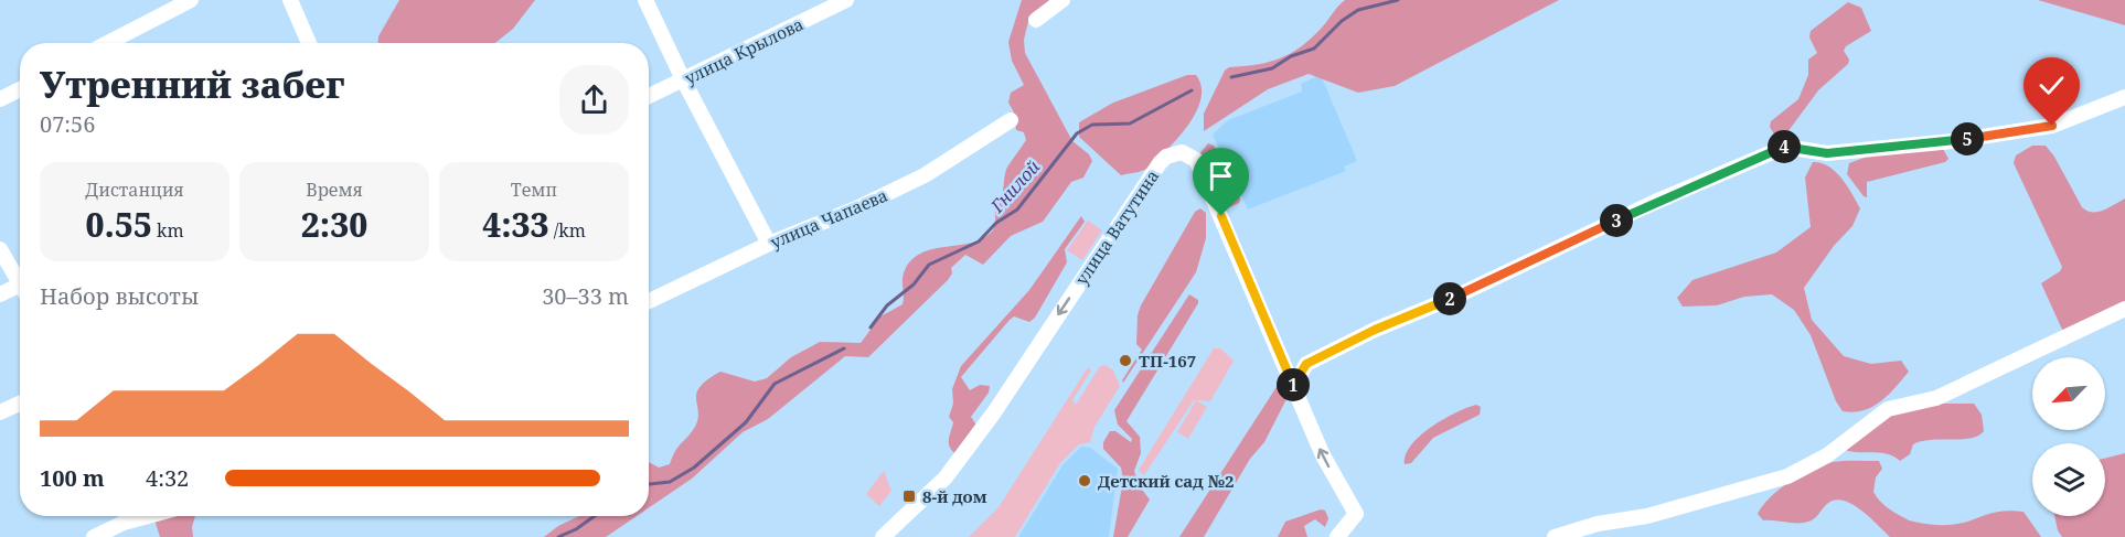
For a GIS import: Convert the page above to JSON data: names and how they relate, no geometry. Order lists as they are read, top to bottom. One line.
{"streets":{"street":["улица Крылова","улица Чапаева","улица Ватутина"]},"water":["Гнилой"],"places":{"other":["ТП-167","Детский сад №2"],"transit":["8-й дом"]},"north":"bottom left","page":{"heading":["Утренний забег","07:56"],"pins":["5","4","3","2","1"],"stats":[["Дистанция","0.55 km"],["Время","2:30"],["Темп","4:33 /km"]],"chart":["Набор высоты","30–33 m"],"list":[{"name":"100 m","note":"4:32"}]}}
